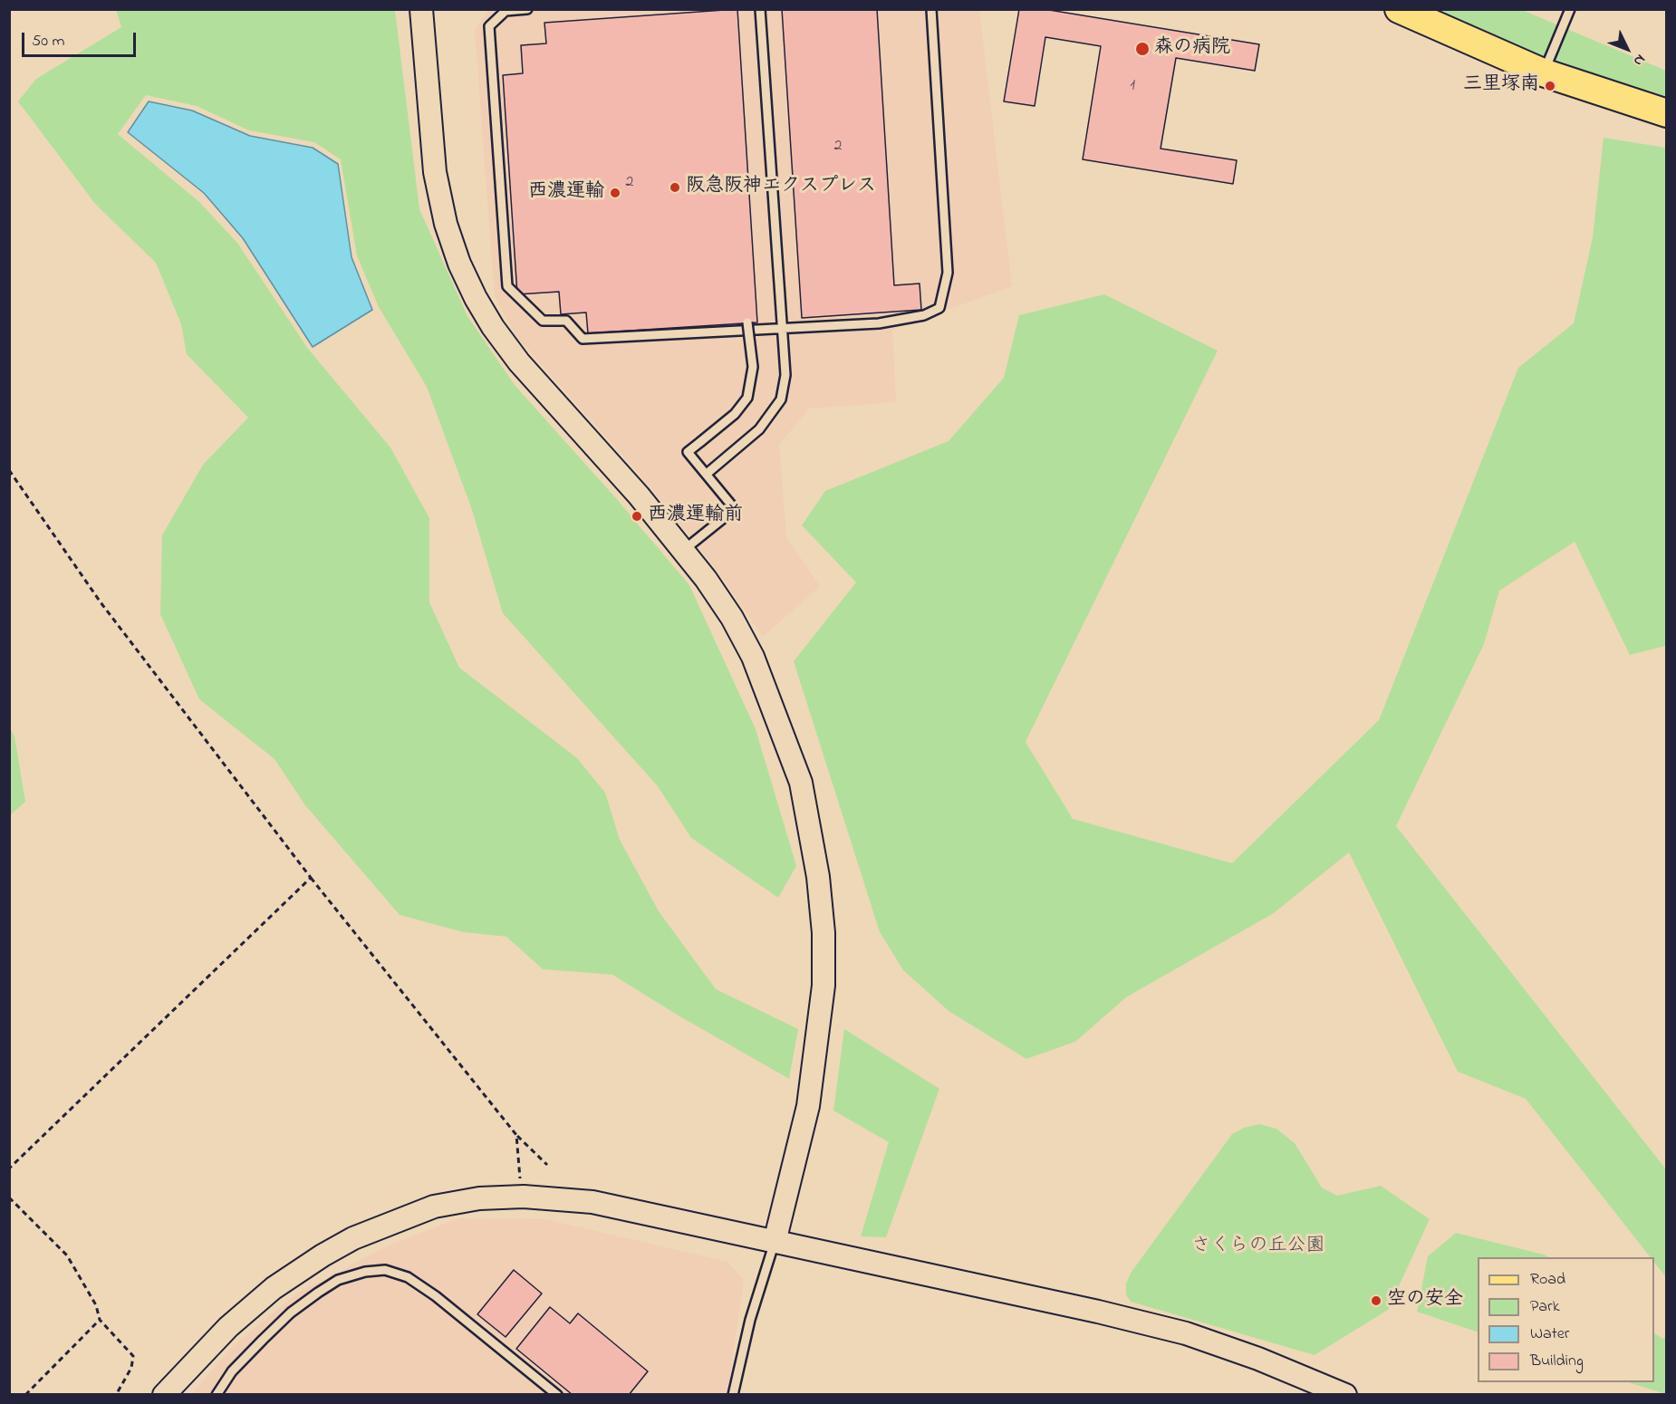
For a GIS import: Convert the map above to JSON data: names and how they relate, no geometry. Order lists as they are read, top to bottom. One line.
{"parks":["さくらの丘公園"],"places":["森の病院","三里塚南","阪急阪神エクスプレス","西濃運輸","西濃運輸前","空の安全"],"house_numbers":["1","2","2"],"legend":["Road","Park","Water","Building"],"scale_bar":"50 m","north":"bottom right"}
